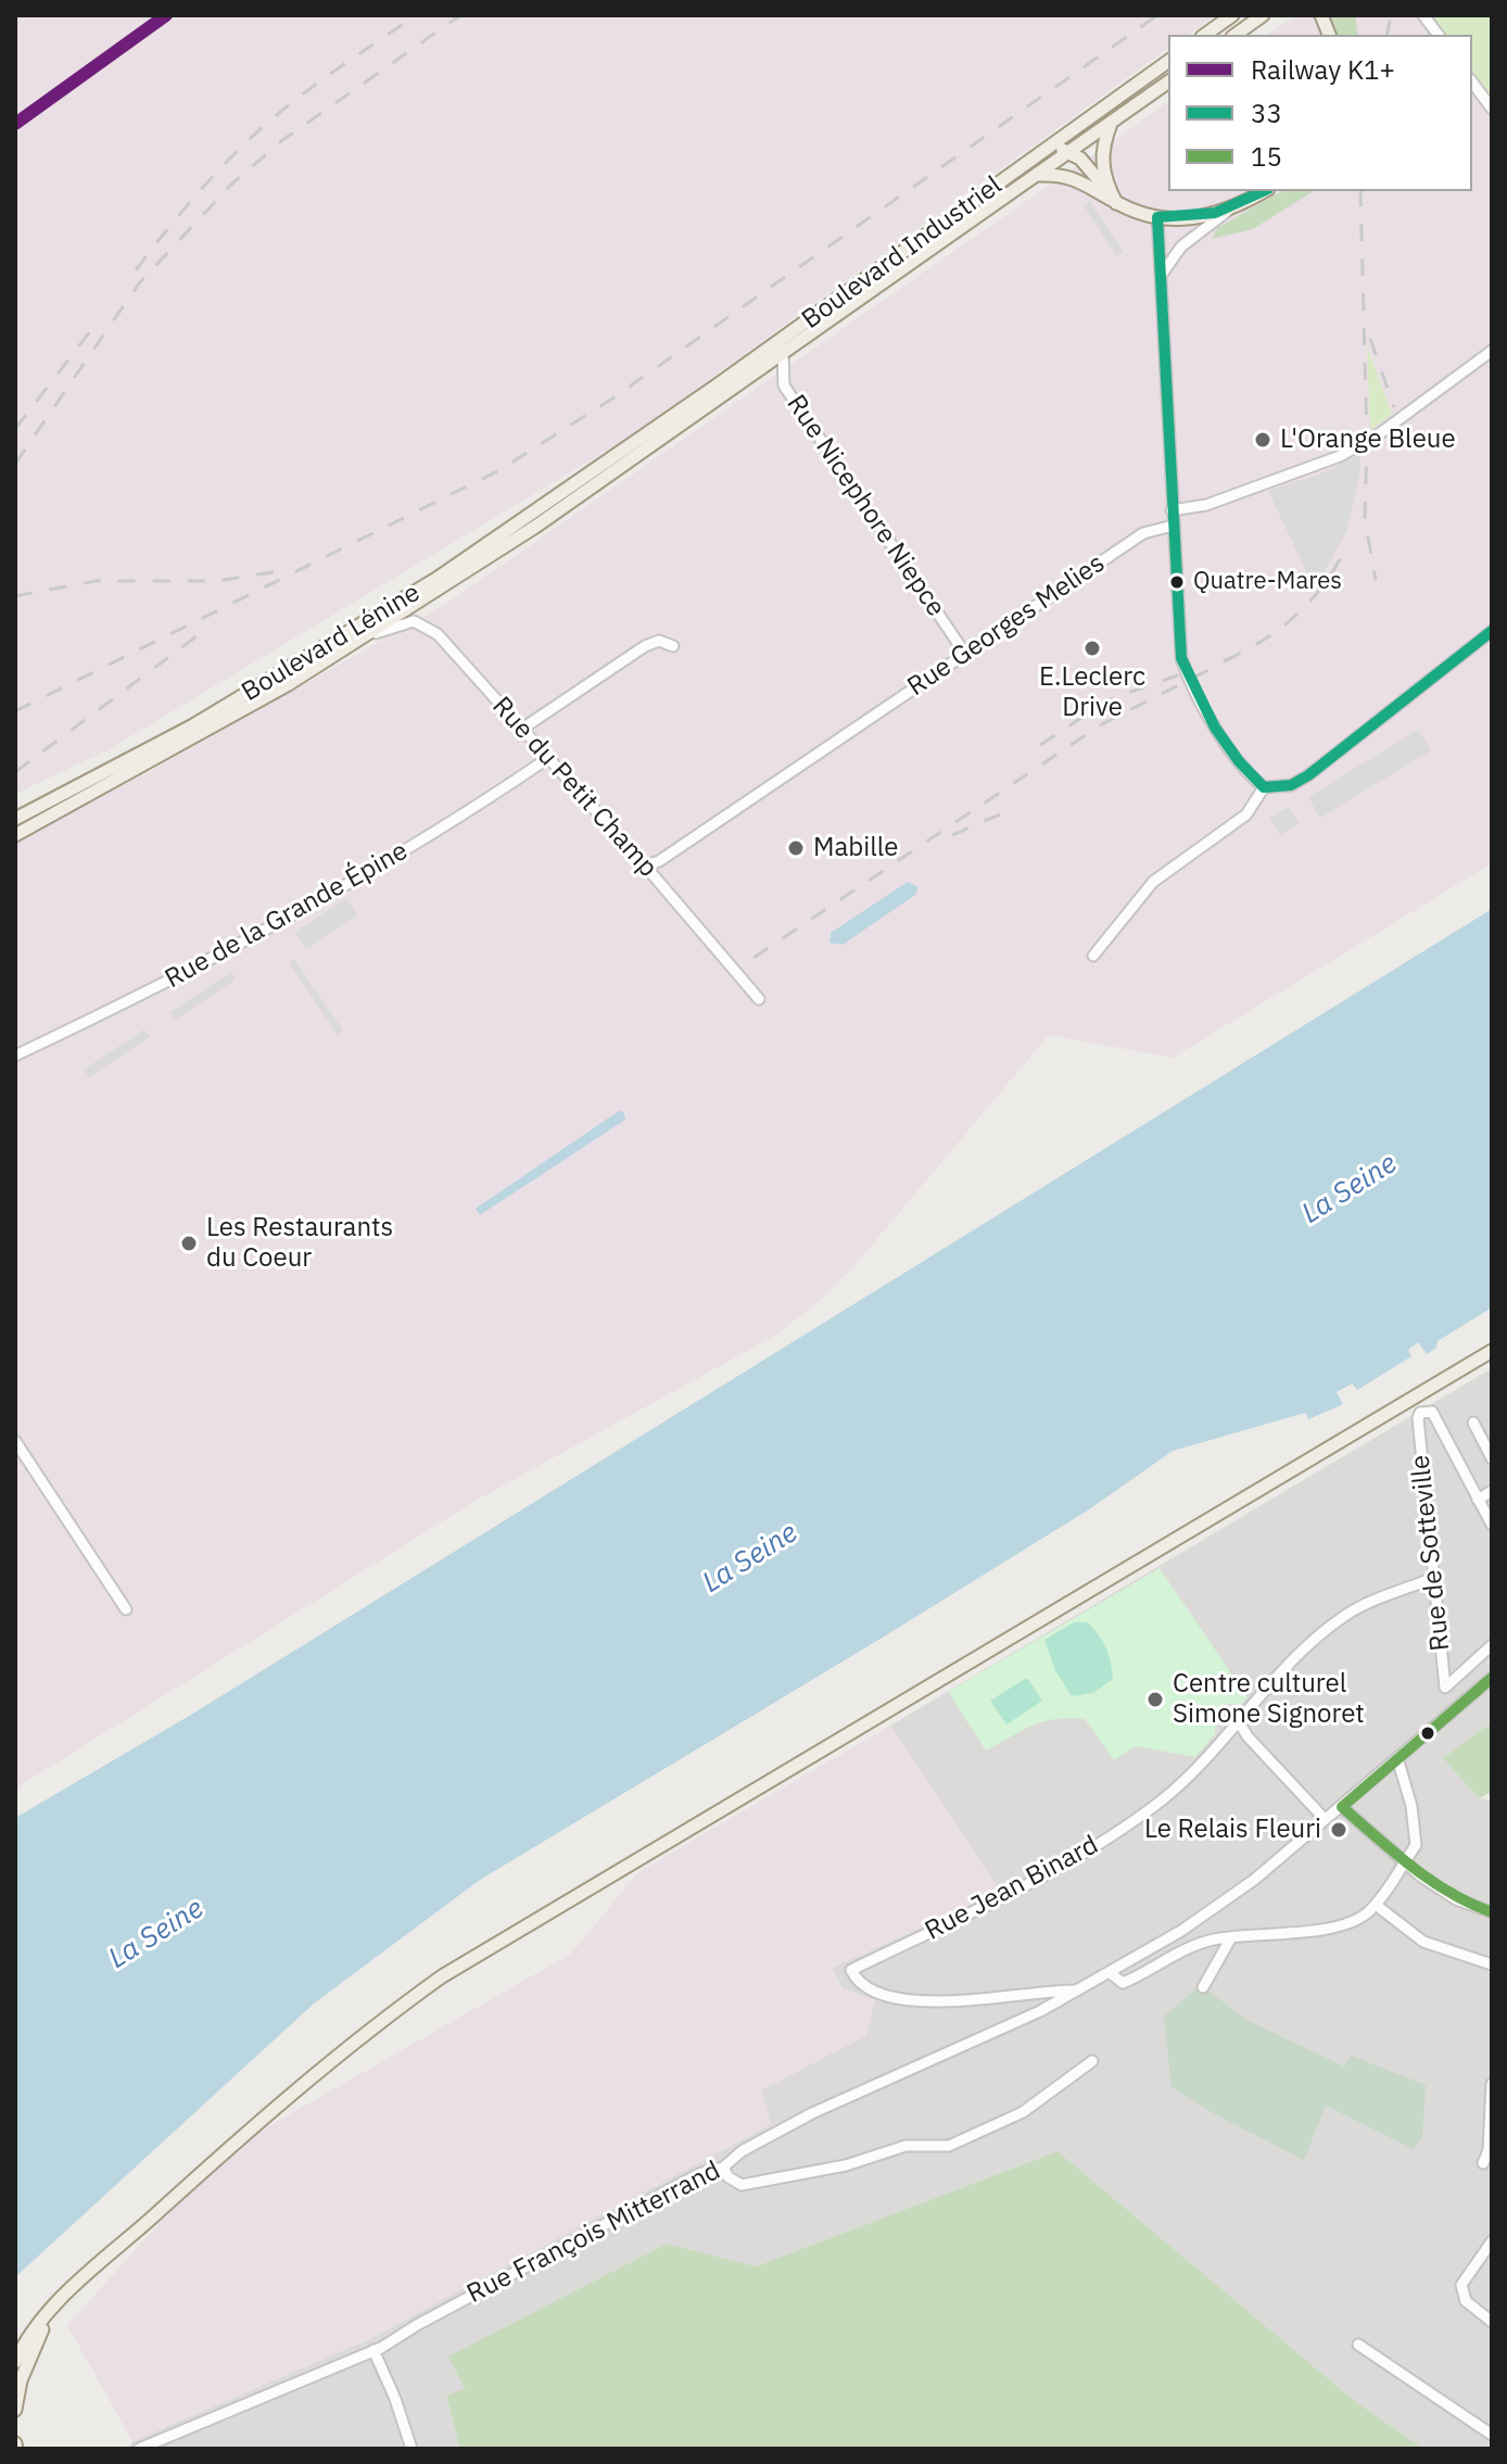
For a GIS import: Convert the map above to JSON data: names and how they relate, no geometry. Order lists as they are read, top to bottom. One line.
{"streets":{"main road":["Boulevard Industriel","Boulevard Lénine"],"street":["Rue Nicephore Niepce","Rue Georges Melies","Rue du Petit Champ","Rue de la Grande Épine","Rue de Sotteville","Rue Jean Binard","Rue François Mitterrand"]},"crossings":[["Boulevard Industriel","Rue Nicephore Niepce"],["Boulevard Industriel","Boulevard Lénine"],["Rue Nicephore Niepce","Rue Georges Melies"],["Rue Georges Melies","Rue du Petit Champ"],["Boulevard Lénine","Rue du Petit Champ"],["Rue du Petit Champ","Rue de la Grande Épine"],["Rue de Sotteville","Rue Jean Binard"],["Rue Jean Binard","Rue François Mitterrand"]],"water":["La Seine"],"places":["L'Orange Bleue","Quatre-Mares","E.Leclerc Drive","Mabille","Les Restaurants du Coeur","Centre culturel Simone Signoret","Le Relais Fleuri"],"lines":["rail line K1+","transit line 33","transit line 15"],"legend":["Railway K1+","33","15"]}
